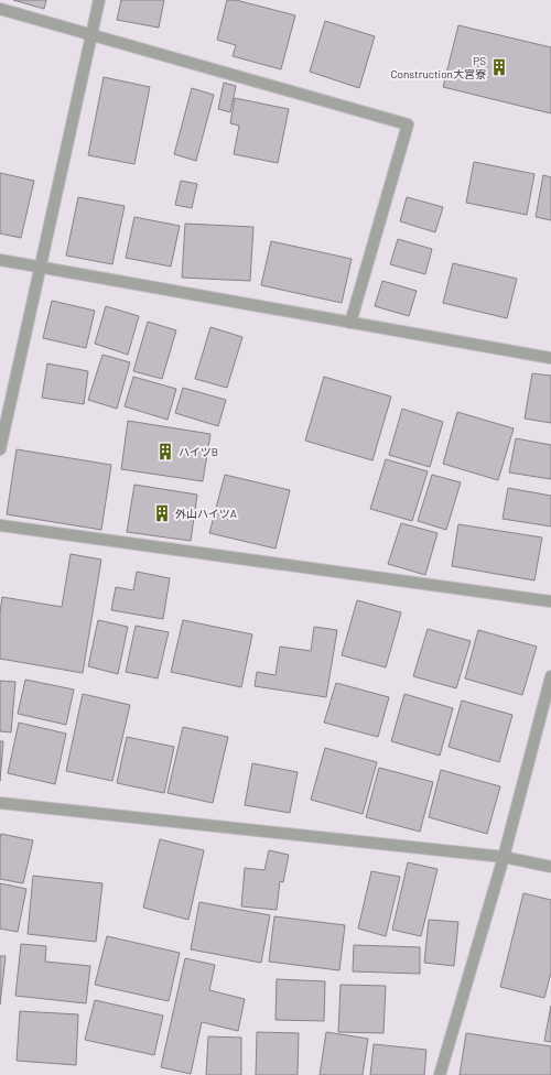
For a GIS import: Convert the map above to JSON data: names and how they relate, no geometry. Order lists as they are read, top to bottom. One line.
{"places":{"building":["PS Construction大宮寮","ハイツB","外山ハイツA"]}}
